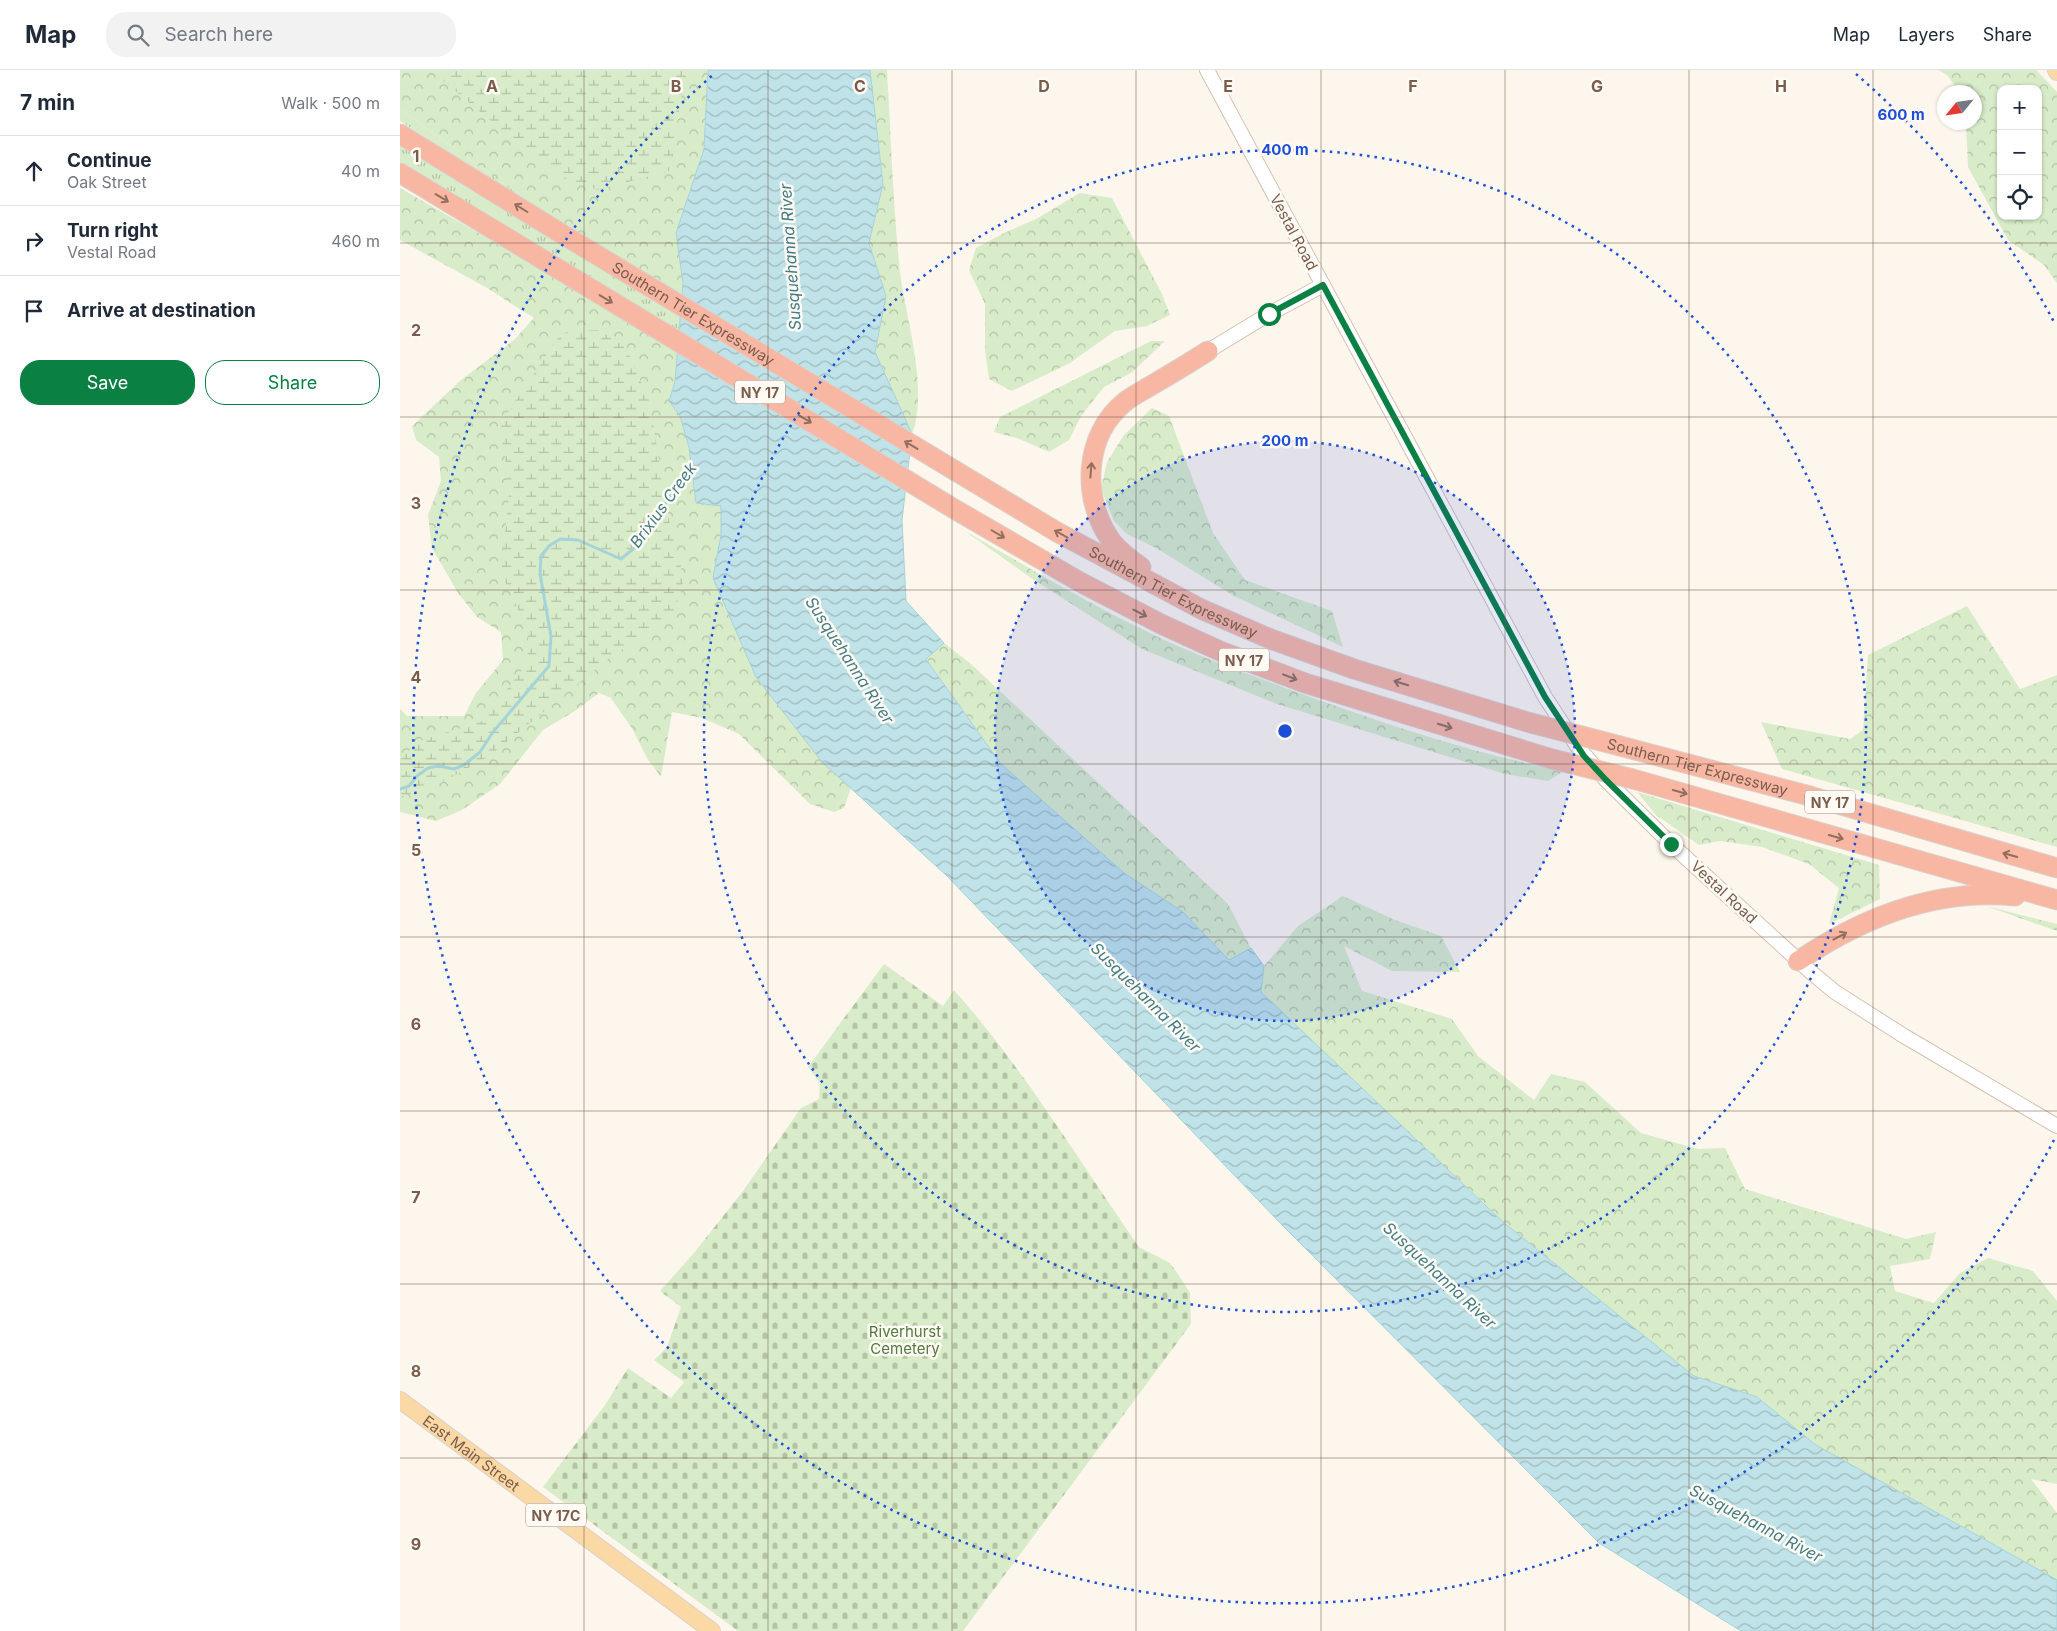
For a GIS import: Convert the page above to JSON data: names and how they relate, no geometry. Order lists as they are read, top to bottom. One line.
{"streets":{"highway":["Southern Tier Expressway","NY 17"],"main road":["East Main Street","NY 17C"],"street":["Vestal Road"]},"water":["Susquehanna River","Brixius Creek"],"parks":["Riverhurst Cemetery"],"north":"bottom left","page":{"header":"Map","search":"Search here","nav":["Map","Layers","Share"],"heading":["7 min","Walk · 500 m"],"map_buttons":["+","−"],"list":[["Continue","Oak Street","40 m"],["Turn right","Vestal Road","460 m"],"Arrive at destination"],"buttons":["Save","Share"]},"grid":{"columns":["A","B","C","D","E","F","G","H"],"rows":["1","2","3","4","5","6","7","8","9"]},"rings":["600 m","400 m","200 m"]}
